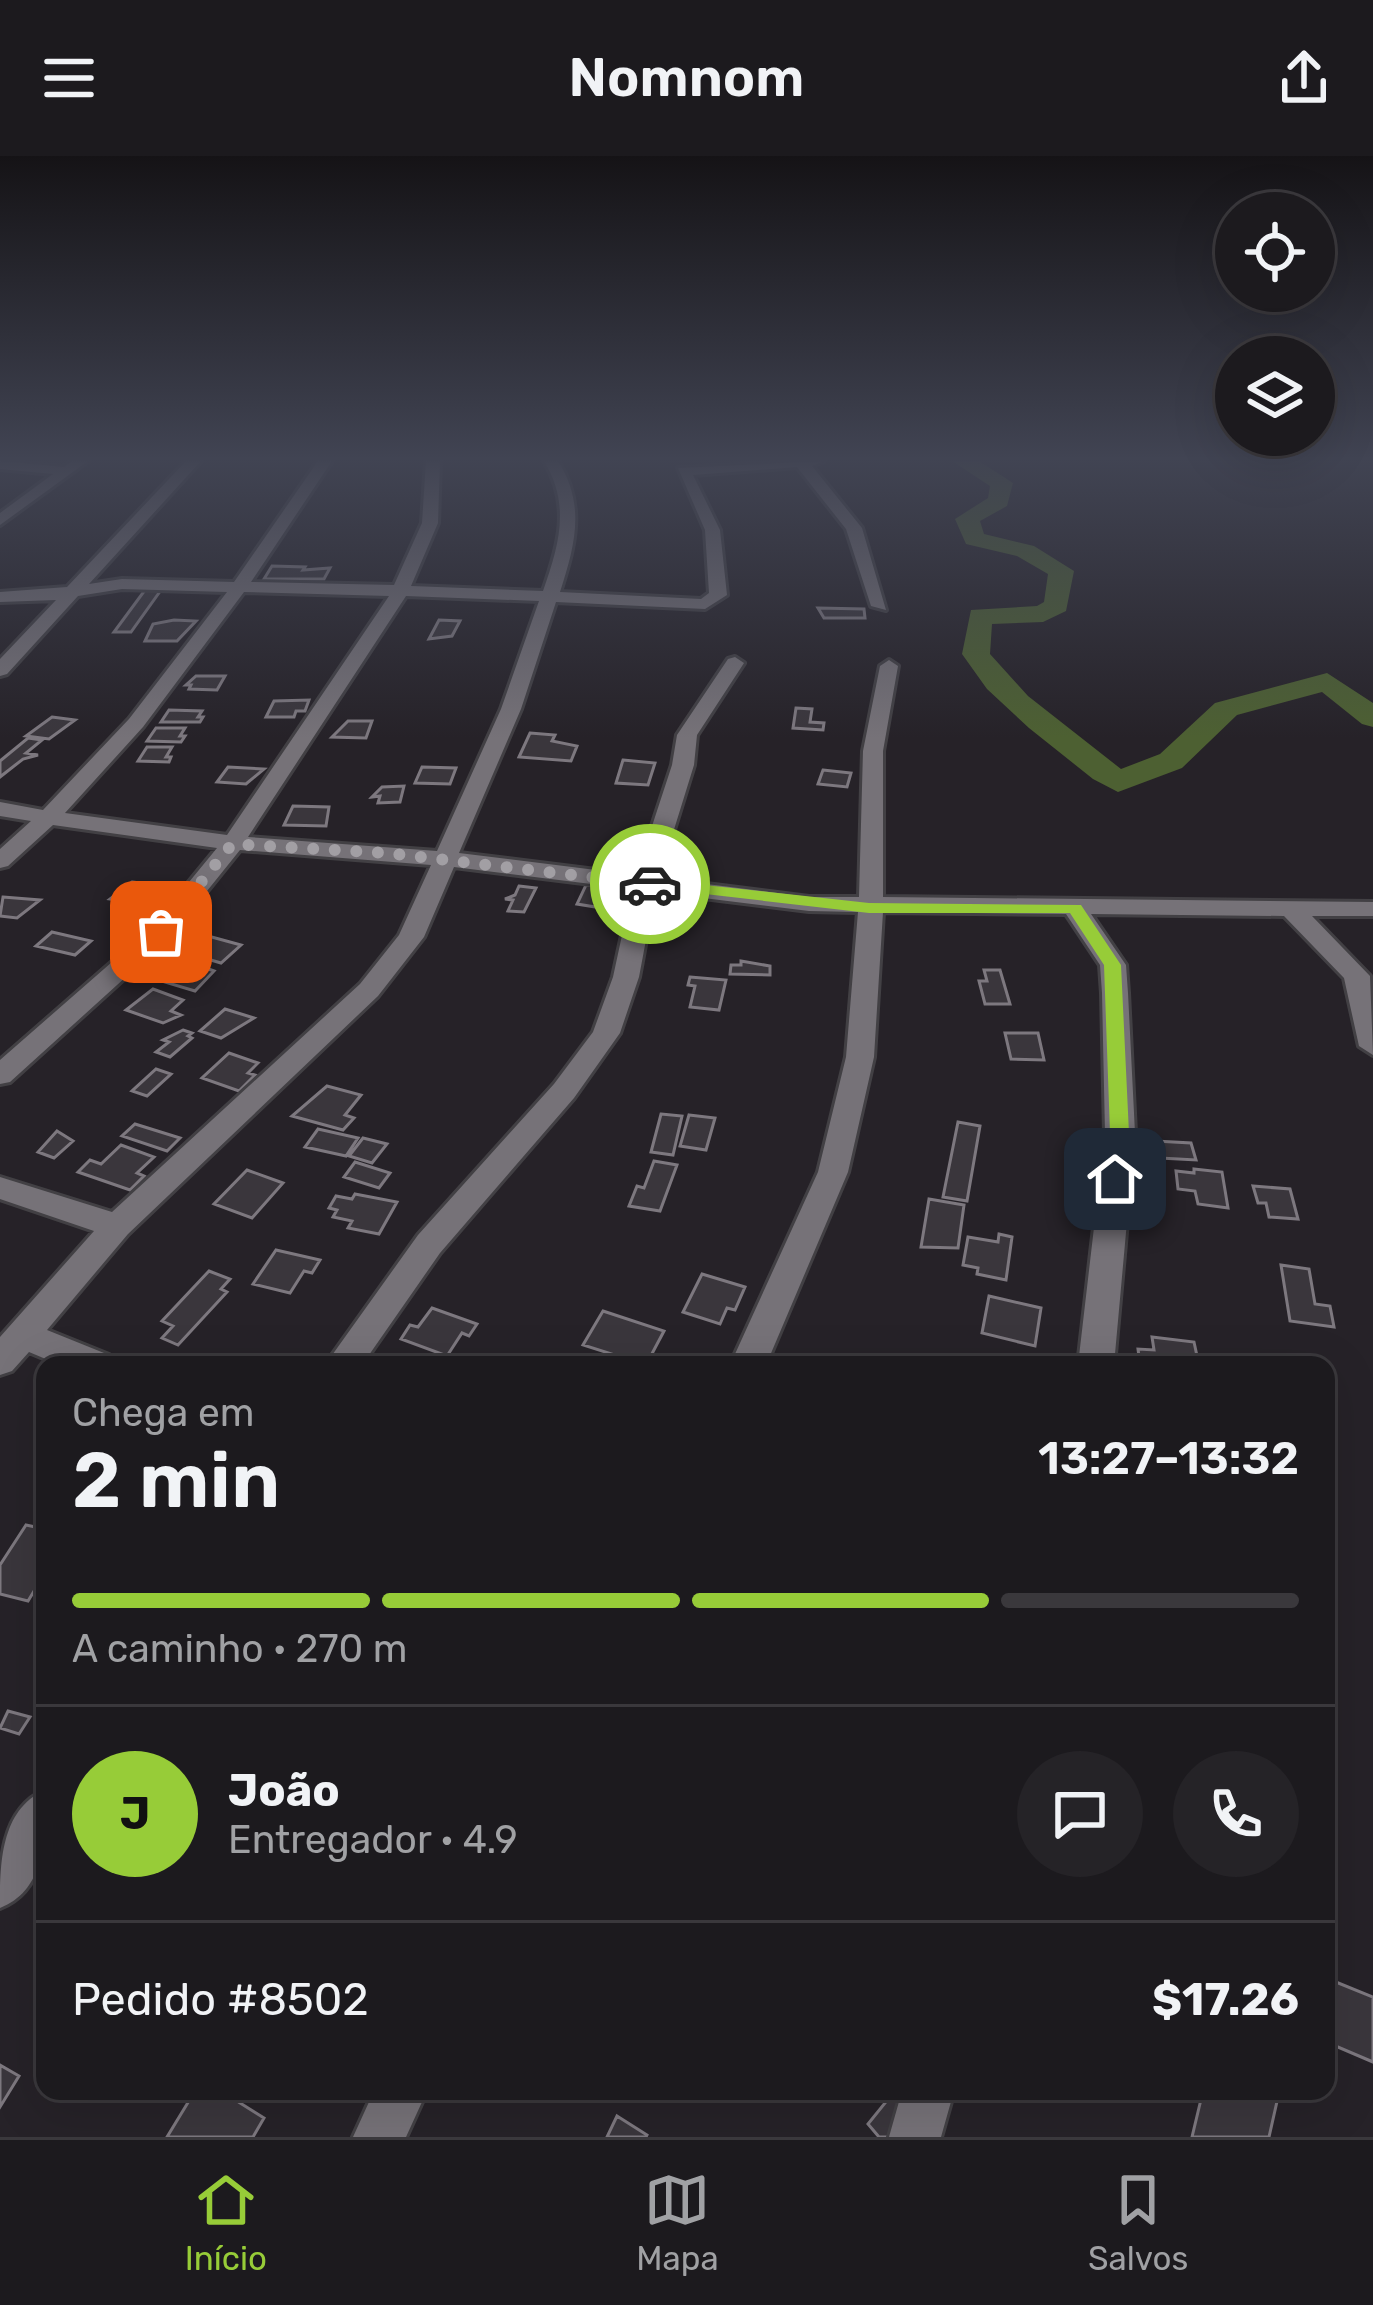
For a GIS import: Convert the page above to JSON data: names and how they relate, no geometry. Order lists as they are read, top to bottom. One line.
{"page":{"header":"Nomnom","heading":["2 min","Chega em","13:27–13:32"],"panel":["João","Entregador · 4.9","Pedido #8502","$17.26"],"bar":"A caminho · 270 m","round":"J","tabs":["Início","Mapa","Salvos"]}}
